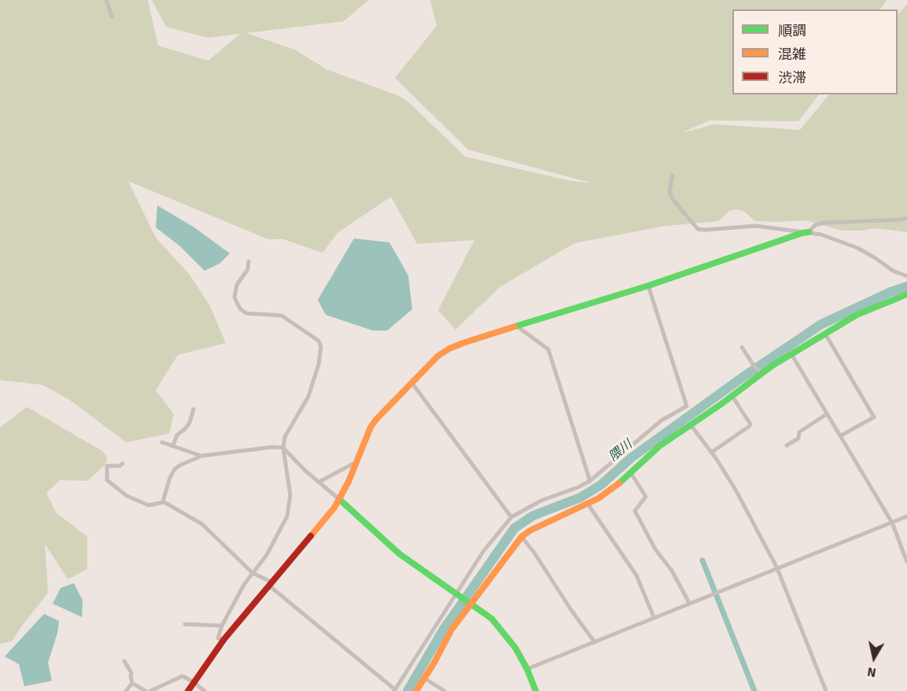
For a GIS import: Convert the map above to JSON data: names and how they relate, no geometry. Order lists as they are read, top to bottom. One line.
{"water":["隈川"],"legend":["順調","混雑","渋滞"],"north":"bottom"}
